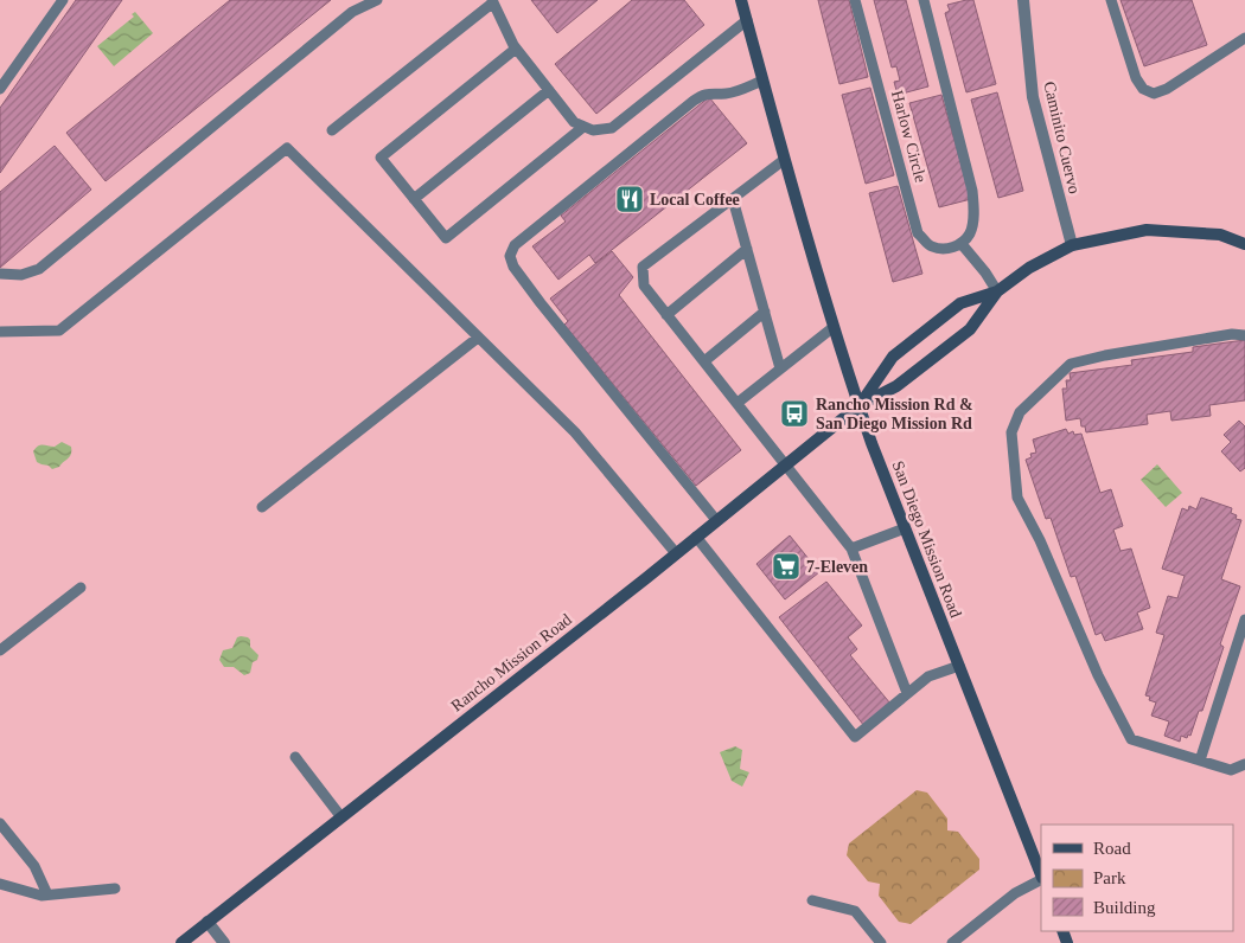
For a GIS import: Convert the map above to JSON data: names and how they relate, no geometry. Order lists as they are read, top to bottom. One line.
{"streets":{"main road":["San Diego Mission Road","Rancho Mission Road"],"street":["Caminito Cuervo"],"lane":["Harlow Circle"]},"crossings":[["Caminito Cuervo","Rancho Mission Road"],["San Diego Mission Road","Rancho Mission Road"]],"places":{"restaurant":["Local Coffee"],"bus stop":["Rancho Mission Rd & San Diego Mission Rd"],"supermarket":["7-Eleven"]},"legend":["Road","Park","Building"]}
